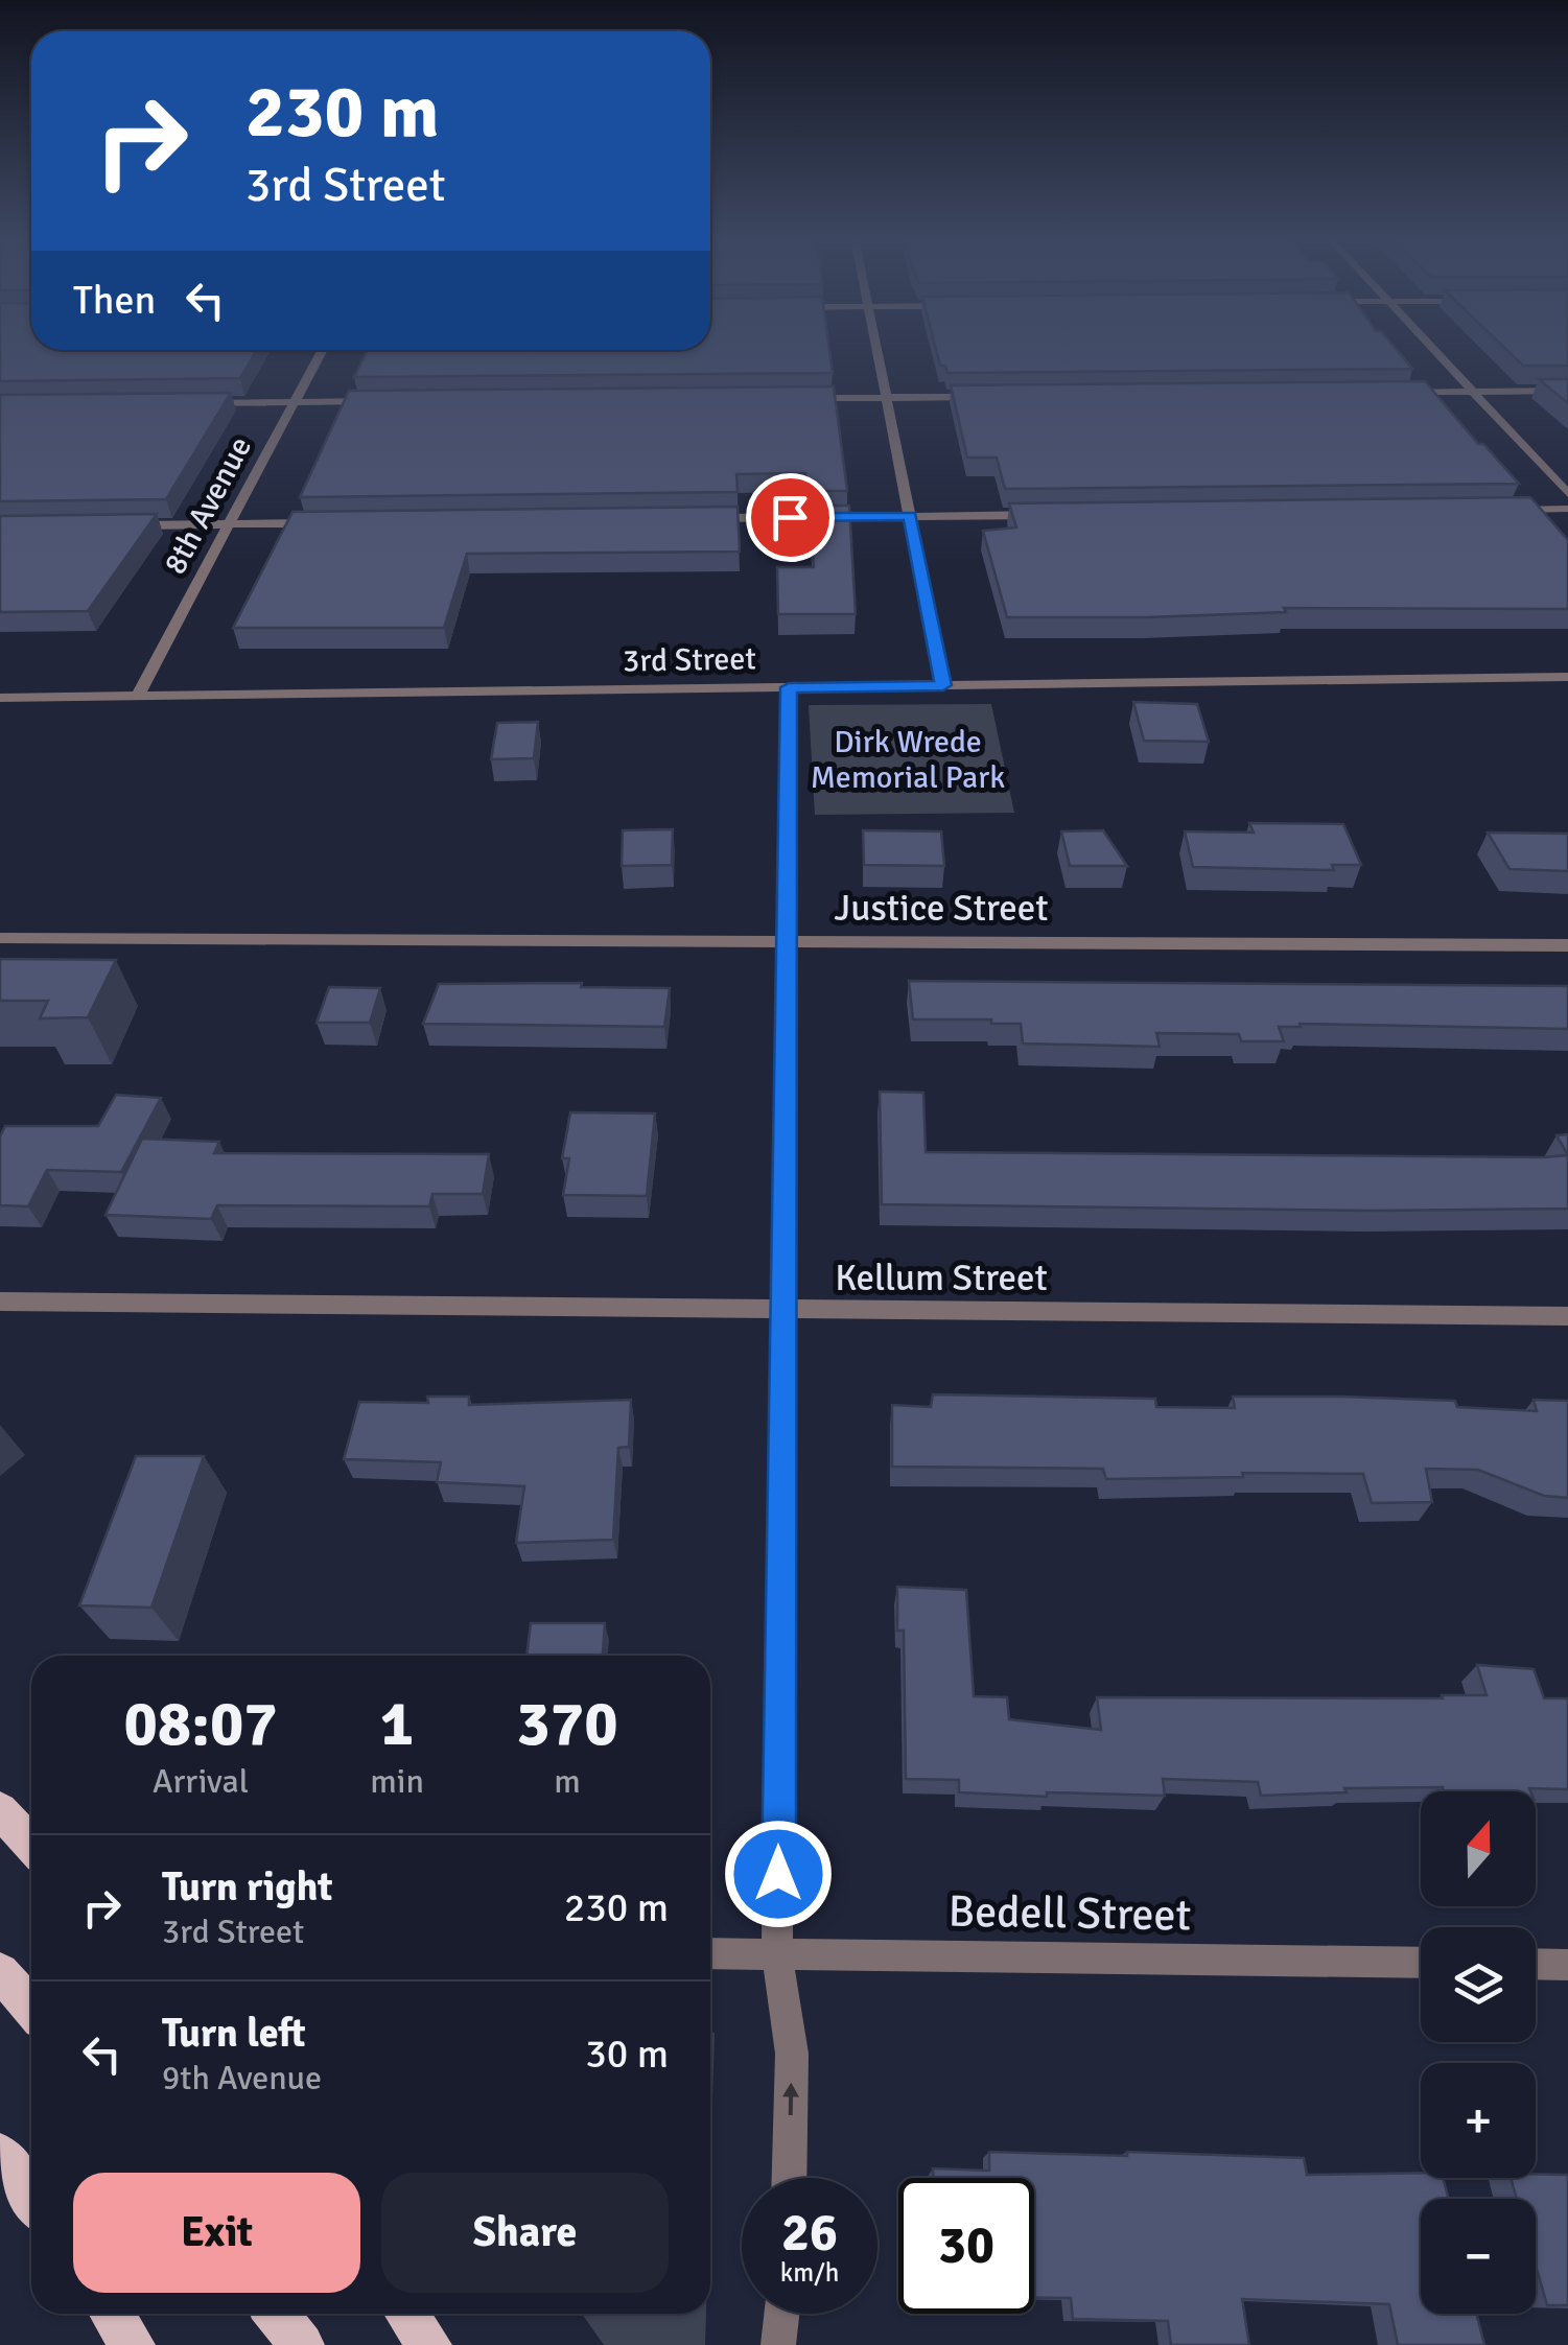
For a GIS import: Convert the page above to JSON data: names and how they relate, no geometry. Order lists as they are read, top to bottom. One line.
{"streets":{"street":["8th Avenue","3rd Street","Justice Street","Kellum Street","Bedell Street"]},"crossings":[["8th Avenue","3rd Street"]],"parks":["Dirk Wrede Memorial Park"],"north":"top","page":{"turn":["230 m","3rd Street"],"then":"Then","eta":["08:07","Arrival","1","min","370","m"],"map_buttons":["+","−"],"list":[{"name":"Turn right","note":"3rd Street","value":"230 m"},{"name":"Turn left","note":"9th Avenue","value":"30 m"}],"buttons":["Exit","Share"],"speed":"26 km/h","limit":"30"}}
